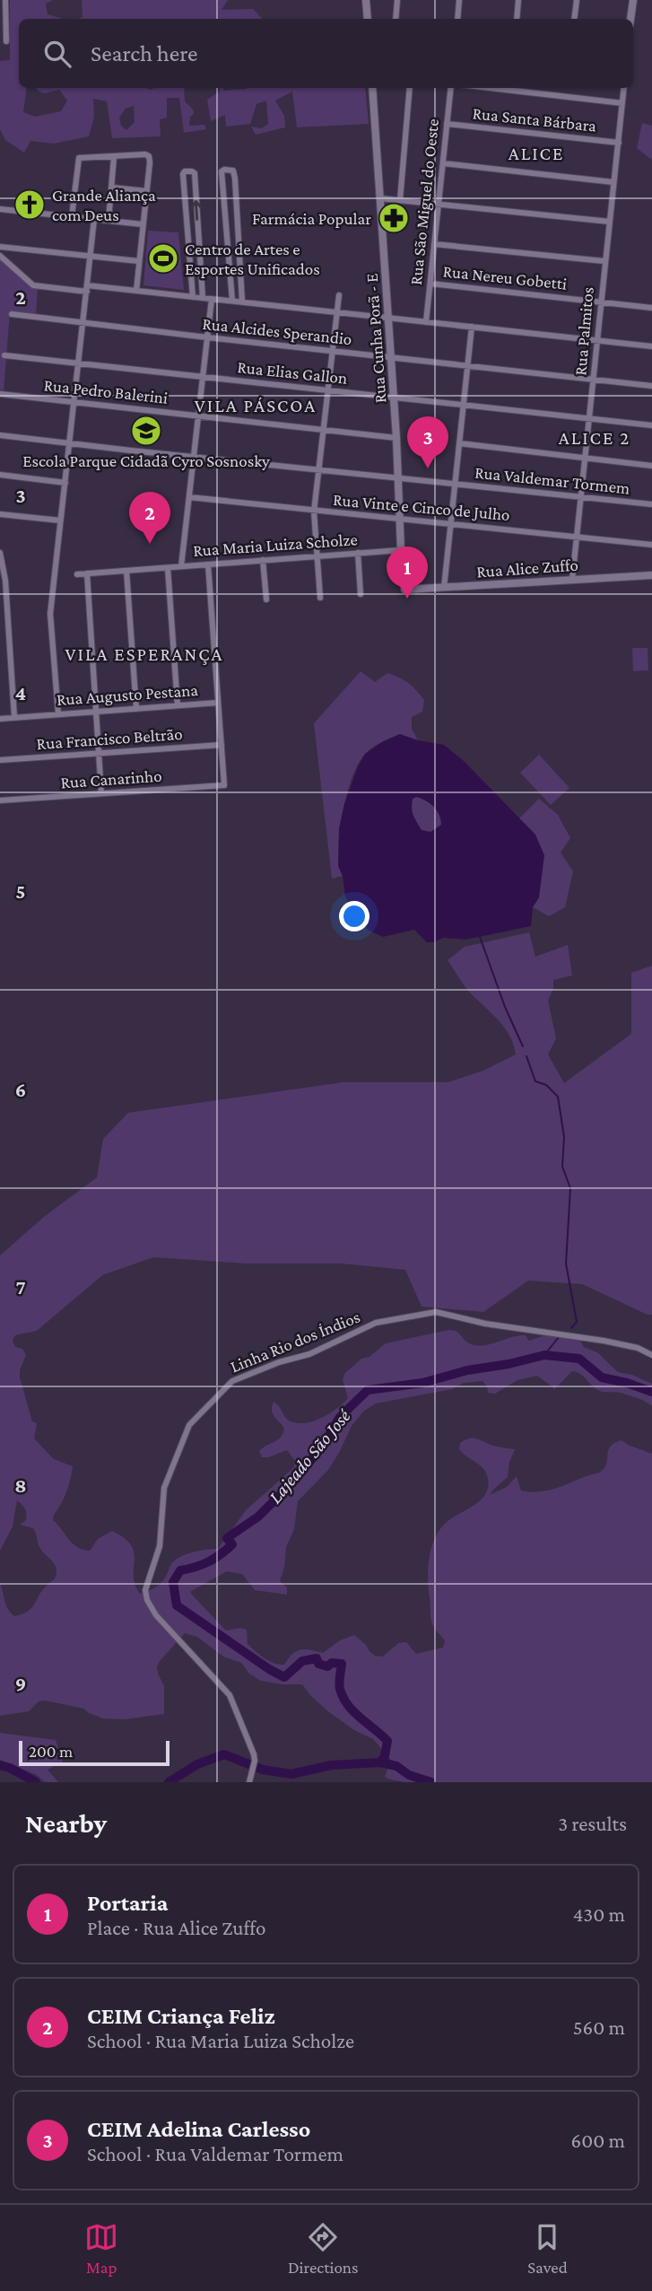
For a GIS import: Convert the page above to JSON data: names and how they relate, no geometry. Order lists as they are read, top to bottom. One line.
{"streets":{"street":["Rua Santa Bárbara","Rua São Miguel do Oeste","Rua Nereu Gobetti","Rua Alcides Sperandio","Rua Palmitos","Rua Cunha Porã - E","Rua Elias Gallon","Rua Pedro Balerini","Rua Valdemar Tormem","Rua Vinte e Cinco de Julho","Rua Maria Luiza Scholze","Rua Alice Zuffo","Rua Augusto Pestana","Rua Francisco Beltrão","Rua Canarinho","Linha Rio dos Índios"]},"crossings":[["Rua Santa Bárbara","Rua São Miguel do Oeste"],["Rua Santa Bárbara","Rua Palmitos"],["Rua São Miguel do Oeste","Rua Nereu Gobetti"],["Rua Nereu Gobetti","Rua Palmitos"],["Rua Alcides Sperandio","Rua Palmitos"],["Rua Alcides Sperandio","Rua Cunha Porã - E"],["Rua Palmitos","Rua Elias Gallon"],["Rua Palmitos","Rua Valdemar Tormem"],["Rua Palmitos","Rua Vinte e Cinco de Julho"],["Rua Palmitos","Rua Alice Zuffo"],["Rua Cunha Porã - E","Rua Elias Gallon"],["Rua Cunha Porã - E","Rua Pedro Balerini"],["Rua Cunha Porã - E","Rua Valdemar Tormem"],["Rua Cunha Porã - E","Rua Vinte e Cinco de Julho"],["Rua Cunha Porã - E","Rua Maria Luiza Scholze"],["Rua Cunha Porã - E","Rua Alice Zuffo"],["Rua Francisco Beltrão","Rua Canarinho"]],"districts":["ALICE","VILA PÁSCOA","ALICE 2","VILA ESPERANÇA"],"water":["Lajeado São José"],"places":{"church":["Grande Aliança com Deus"],"pharmacy":["Farmácia Popular"],"sports":["Centro de Artes e Esportes Unificados"],"school or university":["Escola Parque Cidadã Cyro Sosnosky"]},"scale_bar":"200 m","page":{"search":"Search here","pins":["3","2","1"],"scale":"200 m","heading":["Nearby","3 results"],"list":[{"mark":"1","name":"Portaria","note":"Place · Rua Alice Zuffo","value":"430 m"},{"mark":"2","name":"CEIM Criança Feliz","note":"School · Rua Maria Luiza Scholze","value":"560 m"},{"mark":"3","name":"CEIM Adelina Carlesso","note":"School · Rua Valdemar Tormem","value":"600 m"}],"nav":["Map","Directions","Saved"]},"grid":{"rows":["2","3","4","5","6","7","8","9"]}}
